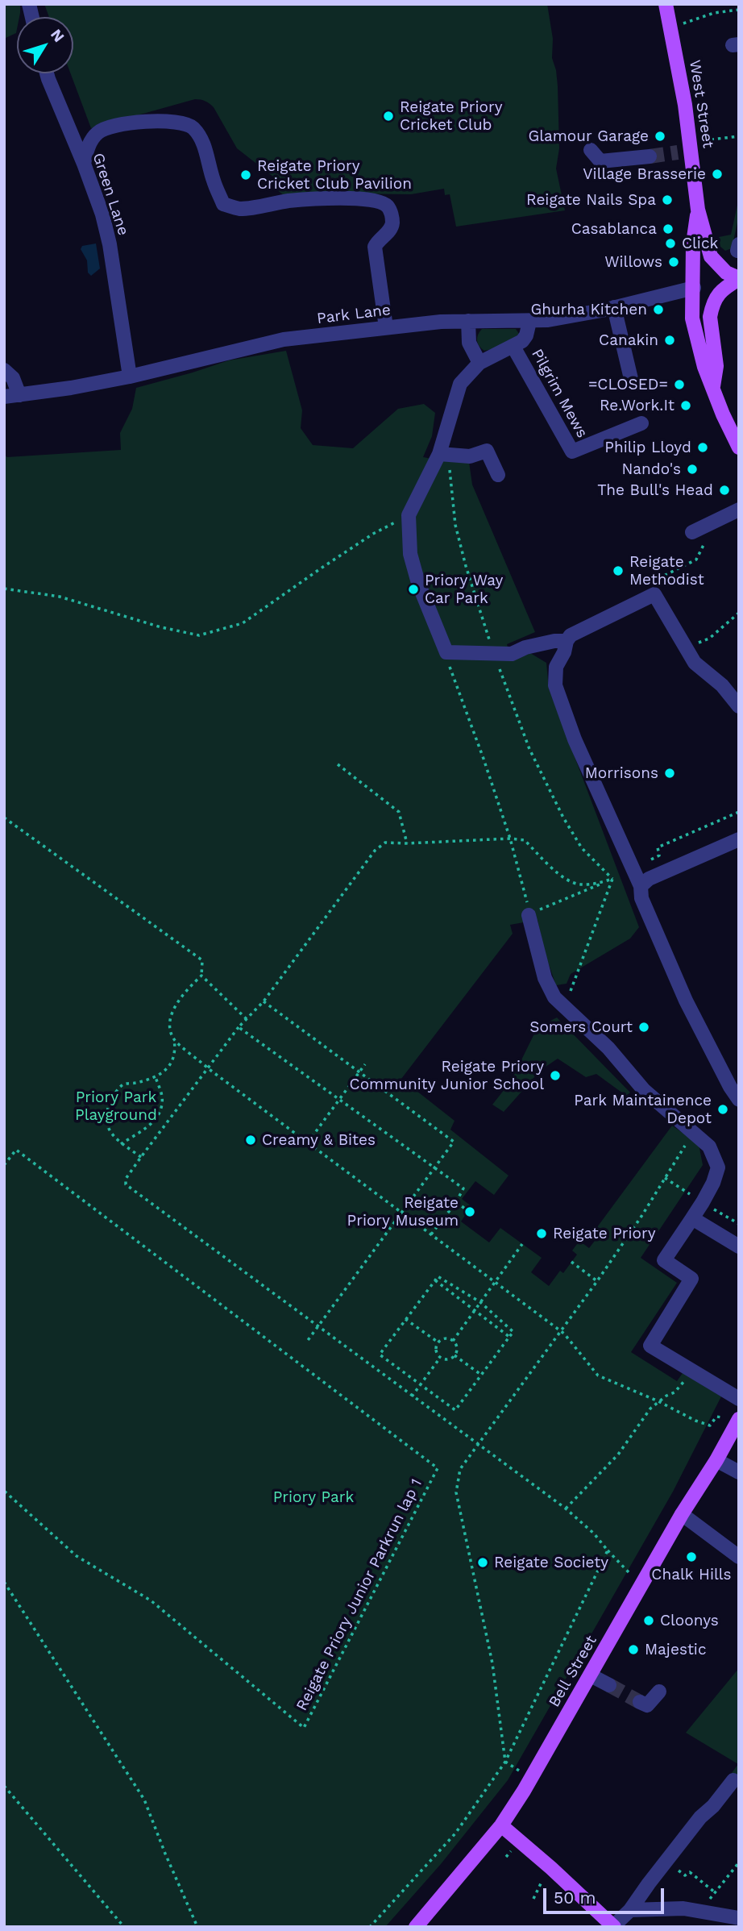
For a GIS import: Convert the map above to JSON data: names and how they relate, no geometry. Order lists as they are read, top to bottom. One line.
{"streets":{"main road":["West Street","Bell Street"],"street":["Green Lane","Park Lane","Pilgrim Mews"],"path":["Reigate Priory Junior Parkrun lap 1"]},"crossings":[["West Street","Park Lane"],["Green Lane","Park Lane"]],"parks":["Priory Park Playground","Priory Park"],"places":["Reigate Priory Cricket Club","Glamour Garage","Village Brasserie","Reigate Priory Cricket Club Pavilion","Reigate Nails Spa","Casablanca","Click","Willows","Ghurha Kitchen","Canakin","=CLOSED=","Re.Work.It","Philip Lloyd","Nando's","The Bull's Head","Reigate Methodist","Priory Way Car Park","Morrisons","Somers Court","Reigate Priory Community Junior School","Park Maintainence Depot","Creamy & Bites","Reigate Priory Museum","Reigate Priory","Chalk Hills","Reigate Society","Cloonys","Majestic"],"scale_bar":"50 m","north":"top right"}
